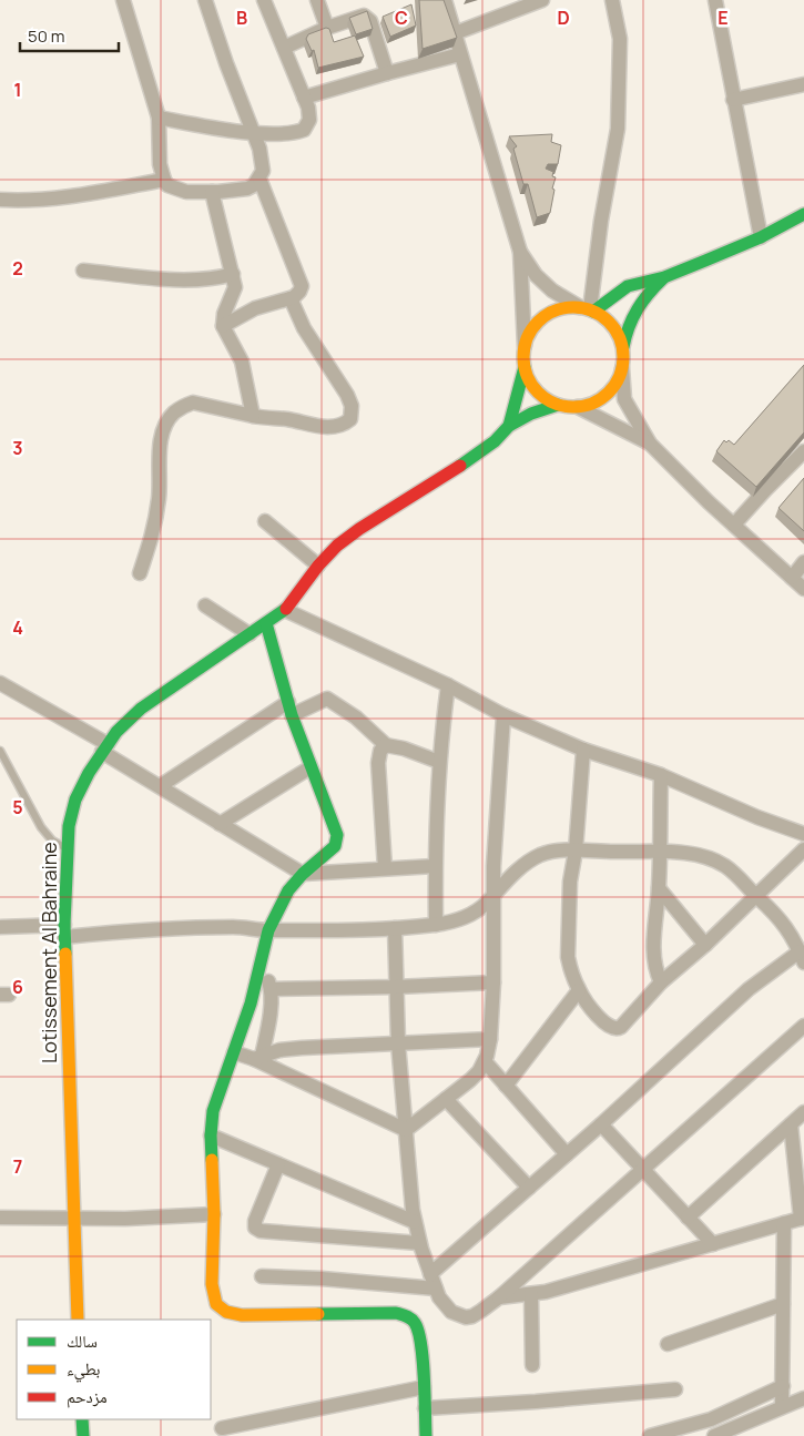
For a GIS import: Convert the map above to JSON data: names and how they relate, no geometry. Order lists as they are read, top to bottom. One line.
{"streets":{"street":["Lotissement Al Bahraine"]},"legend":["سالك","بطيء","مزدحم"],"scale_bar":"50 m","grid":{"columns":["B","C","D","E"],"rows":["1","2","3","4","5","6","7"]}}
